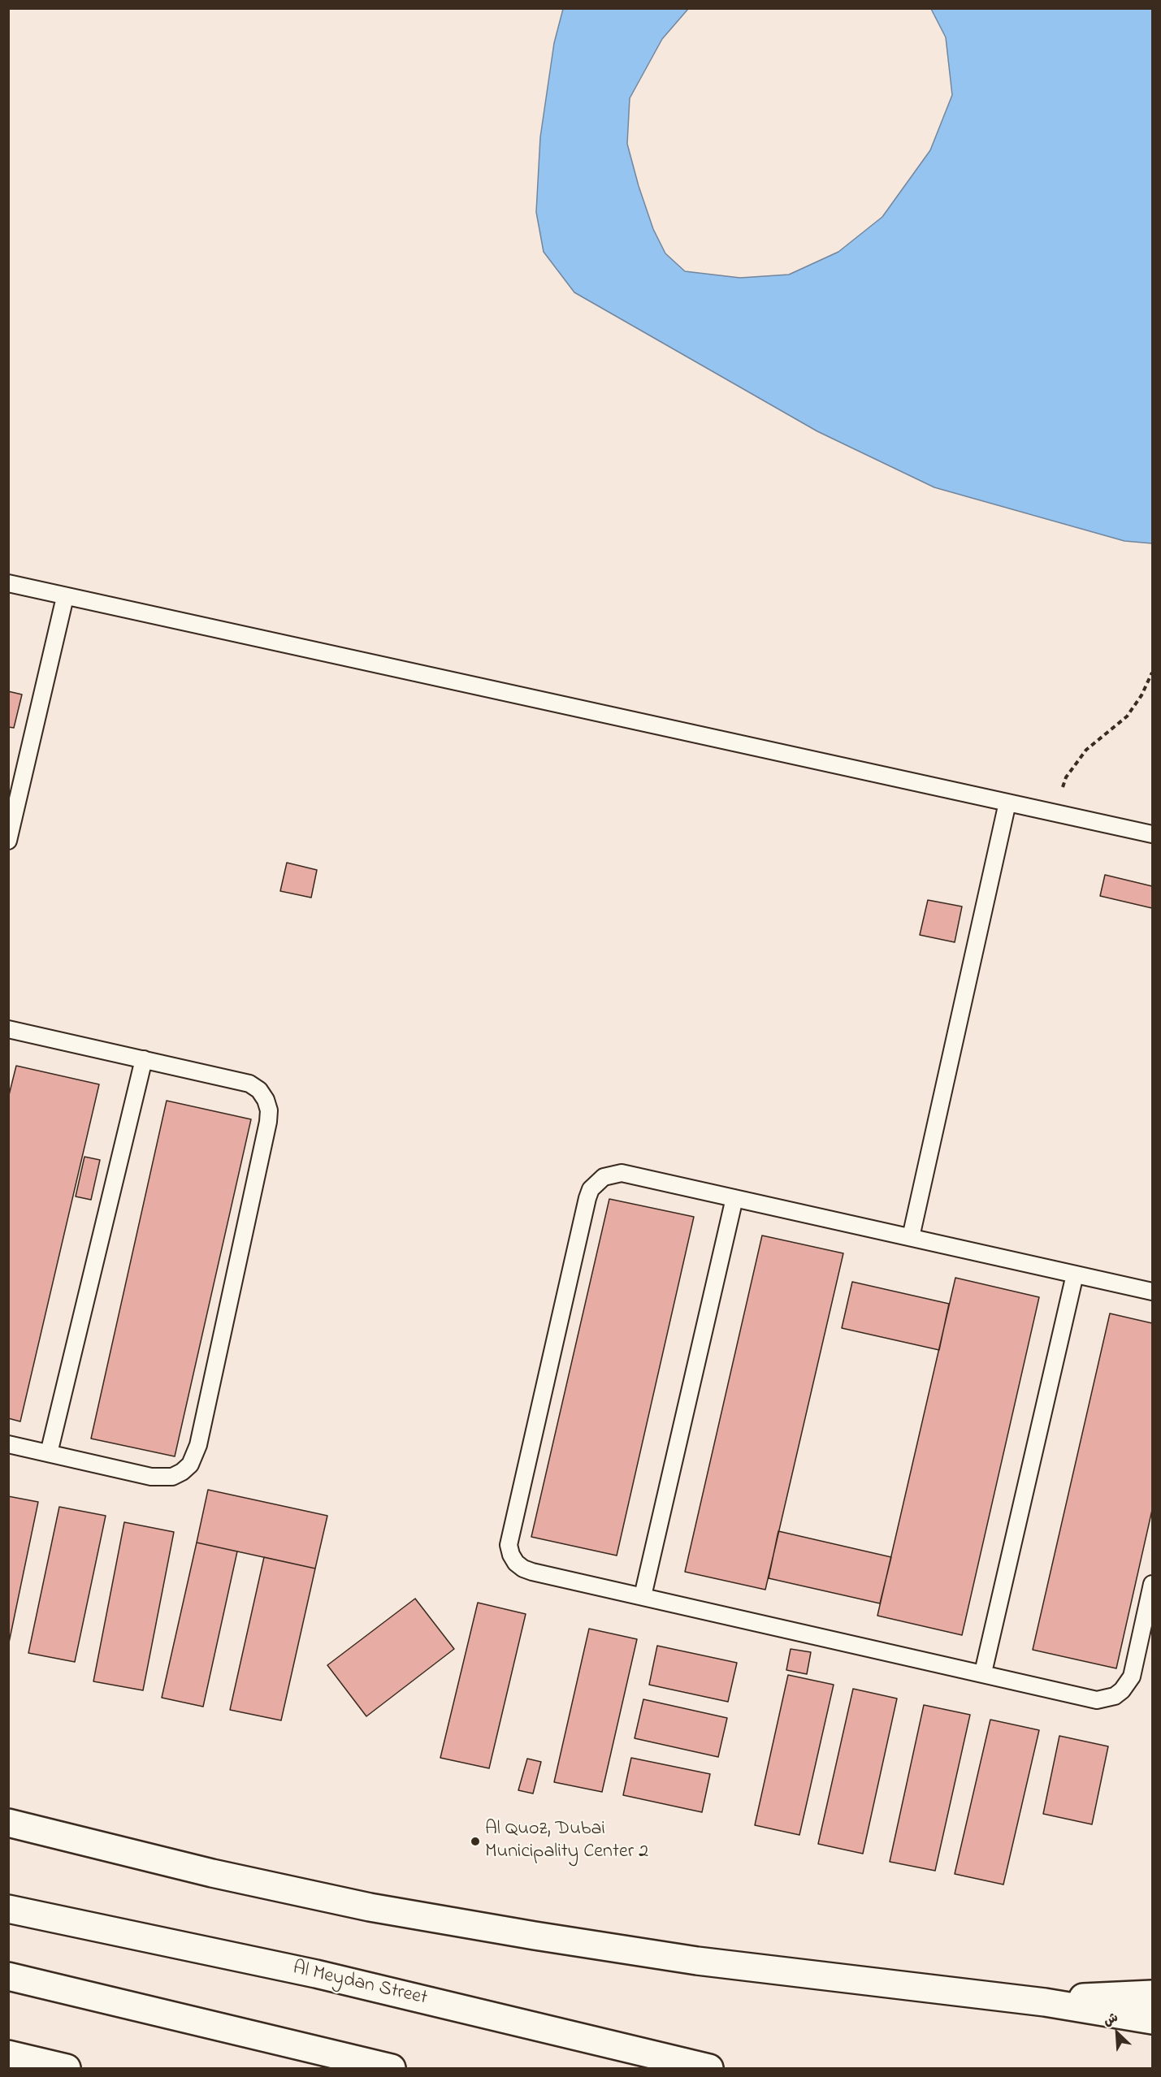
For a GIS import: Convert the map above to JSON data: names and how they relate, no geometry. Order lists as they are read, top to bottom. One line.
{"streets":{"main road":["Al Meydan Street"]},"places":["Al Quoz, Dubai Municipality Center 2"],"north":"top left"}
